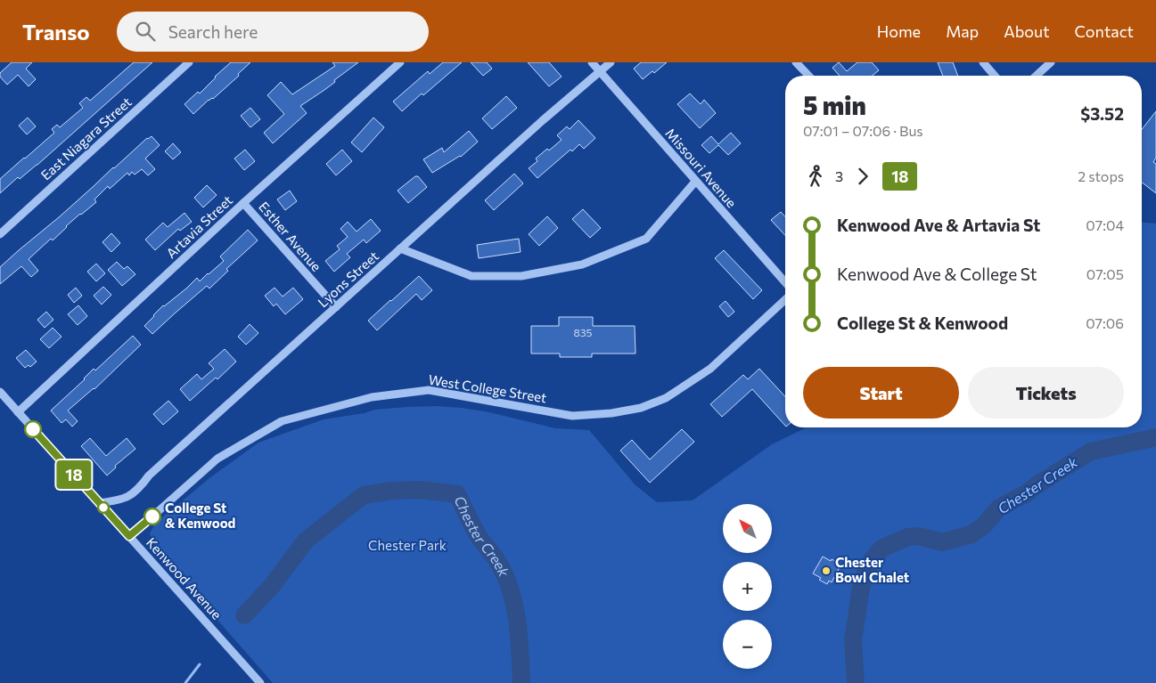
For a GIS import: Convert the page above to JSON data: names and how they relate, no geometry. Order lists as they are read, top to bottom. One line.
{"streets":{"street":["East Niagara Street","Missouri Avenue","Artavia Street","Esther Avenue","Lyons Street","West College Street","Kenwood Avenue"]},"crossings":[["Missouri Avenue","Lyons Street"],["Artavia Street","Esther Avenue"],["Artavia Street","Kenwood Avenue"],["Esther Avenue","Lyons Street"],["Lyons Street","Kenwood Avenue"],["West College Street","Kenwood Avenue"]],"water":["Chester Creek"],"parks":["Chester Park"],"places":["College St & Kenwood","Chester Bowl Chalet"],"lines":["bus line 18"],"house_numbers":["835"],"north":"top left","page":{"header":"Transo","search":"Search here","nav":["Home","Map","About","Contact"],"on_map":"18","heading":["5 min","07:01 – 07:06 · Bus","$3.52"],"legs":["3","18","2 stops"],"list":[{"name":"Kenwood Ave & Artavia St","value":"07:04"},{"name":"Kenwood Ave & College St","value":"07:05"},{"name":"College St & Kenwood","value":"07:06"}],"buttons":["Start","Tickets"],"map_buttons":["+","−"]}}
